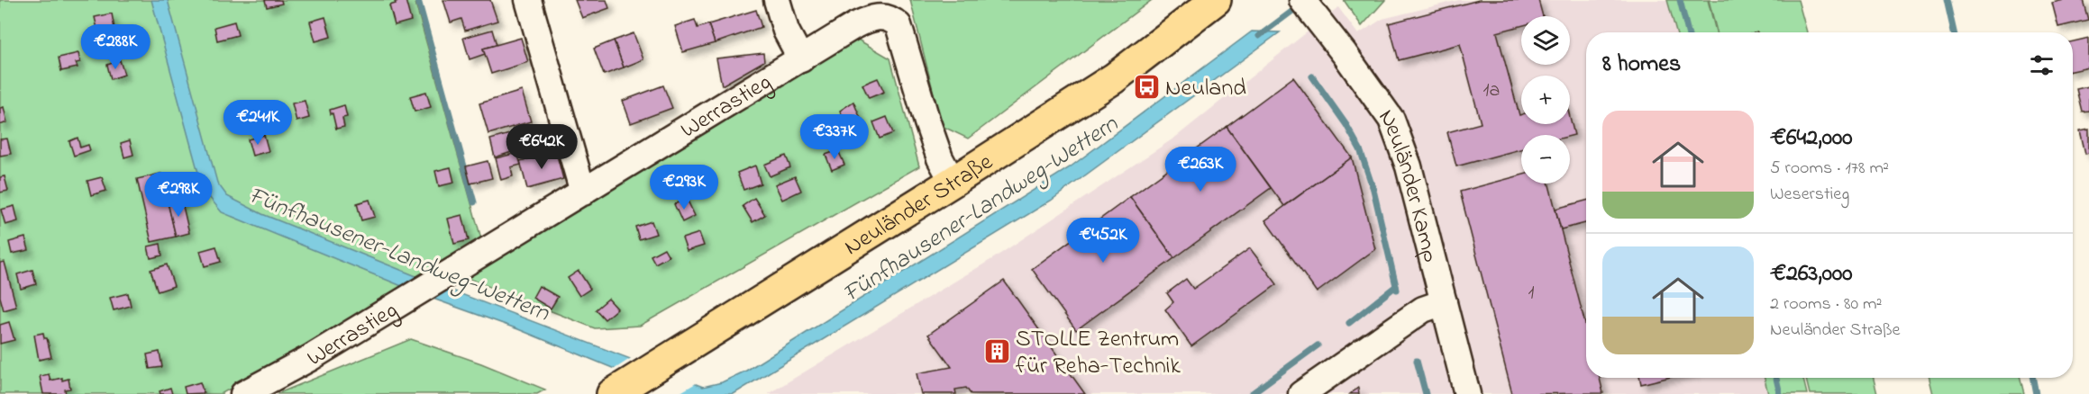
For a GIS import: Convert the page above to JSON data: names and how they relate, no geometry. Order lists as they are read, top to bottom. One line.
{"streets":{"main road":["Neuländer Straße"],"street":["Werrastieg","Neuländer Kamp"]},"crossings":[["Werrastieg","Neuländer Straße"]],"water":["Fünfhausener-Landweg-Wettern"],"places":{"bus stop":["Neuland"],"building":["STOLLE Zentrum für Reha-Technik"]},"house_numbers":["1a","1"],"page":{"map_buttons":["+","−"],"price":["€288K","€241K","€337K","€642K","€263K","€293K","€298K","€452K"],"heading":"8 homes","list":[{"name":"€642,000","note":"5 rooms · 178 m² · Weserstieg"},{"name":"€263,000","note":"2 rooms · 80 m² · Neuländer Straße"}]}}
